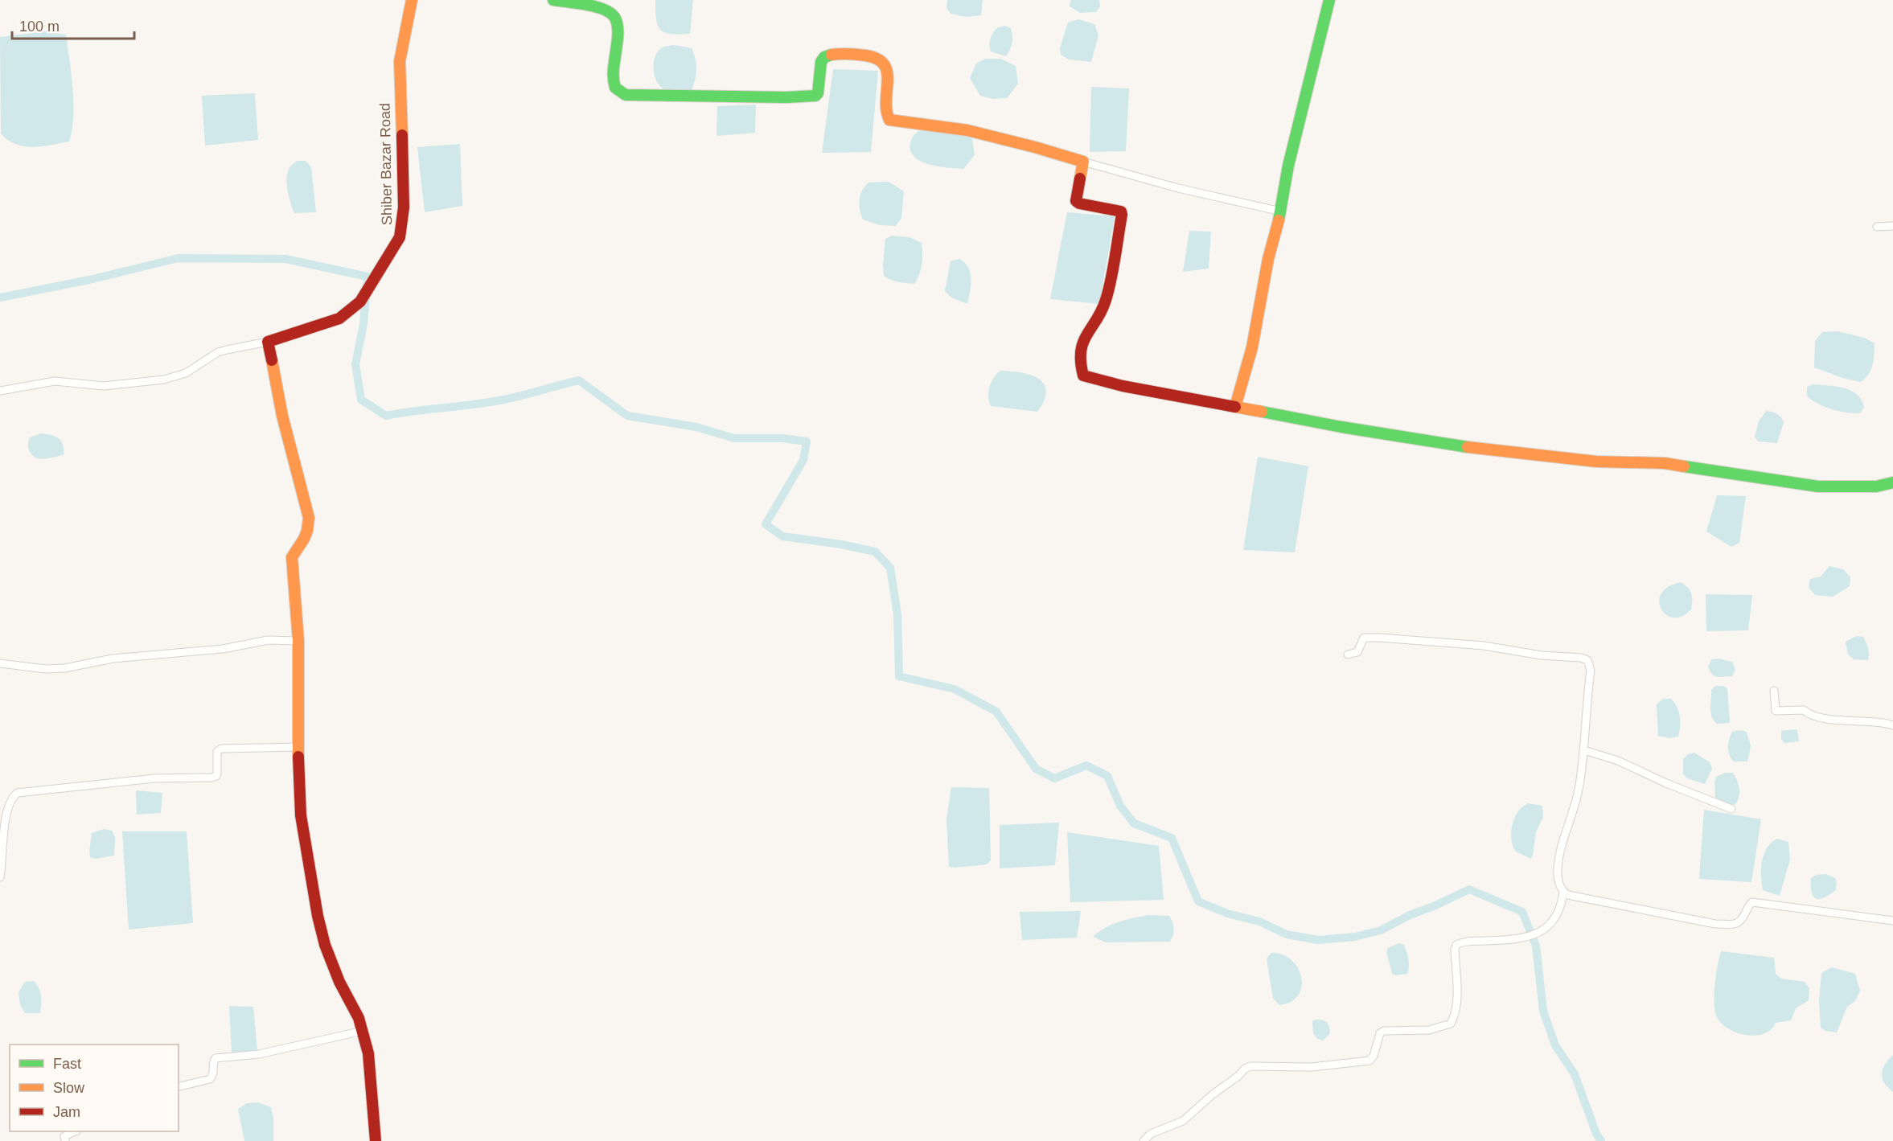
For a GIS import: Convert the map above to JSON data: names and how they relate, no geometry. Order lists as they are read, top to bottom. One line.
{"streets":{"street":["Shiber Bazar Road"]},"legend":["Fast","Slow","Jam"],"scale_bar":"100 m"}
